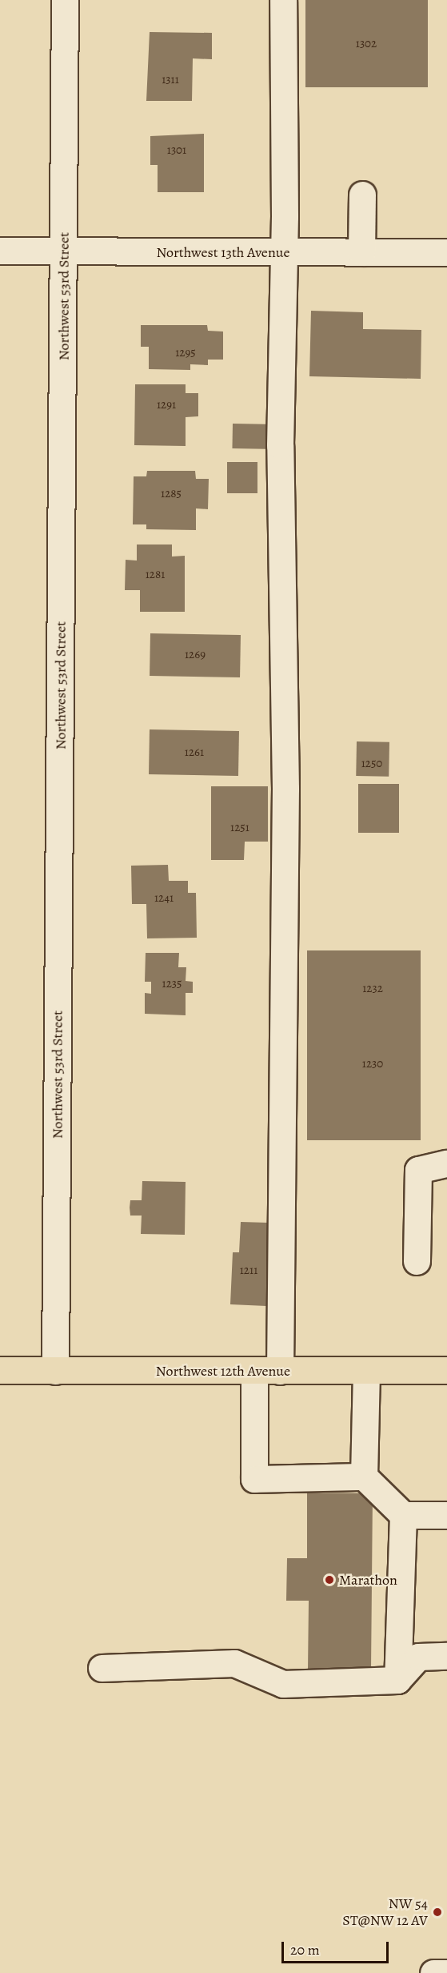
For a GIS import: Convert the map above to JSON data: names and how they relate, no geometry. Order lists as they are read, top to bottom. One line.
{"streets":{"main road":["Northwest 12th Avenue"],"street":["Northwest 13th Avenue","Northwest 53rd Street"]},"crossings":[["Northwest 13th Avenue","Northwest 53rd Street"],["Northwest 53rd Street","Northwest 12th Avenue"]],"places":["Marathon","NW 54 ST@NW 12 AV"],"house_numbers":["1302","1311","1301","1295","1291","1285","1281","1269","1261","1250","1251","1241","1235","1232","1230","1211"],"scale_bar":"20 m"}
